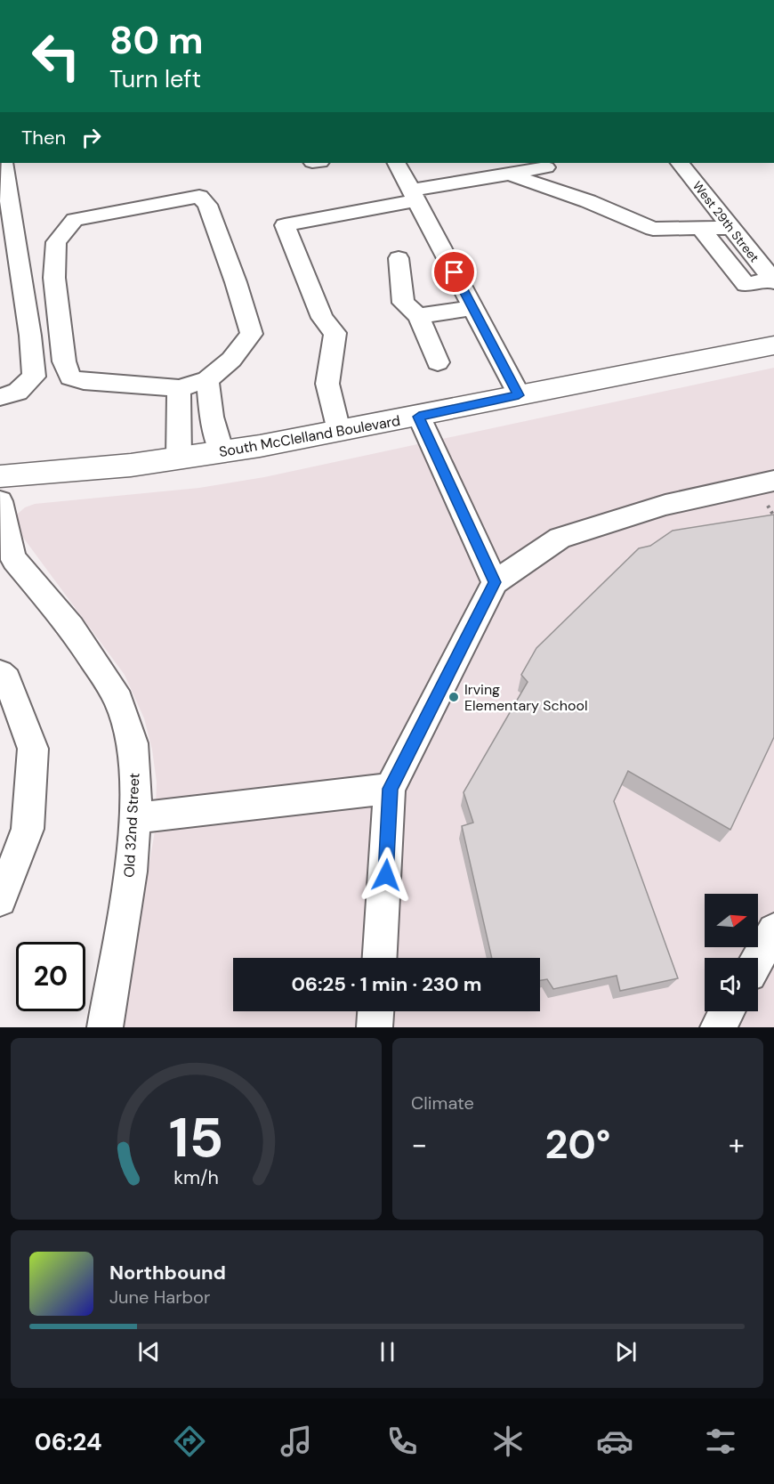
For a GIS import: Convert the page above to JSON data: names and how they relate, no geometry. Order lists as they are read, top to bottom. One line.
{"streets":{"main road":["South McClelland Boulevard"],"street":["West 29th Street","Old 32nd Street"]},"places":["Irving Elementary School"],"north":"right","page":{"turn":["80 m","Turn left"],"then":"Then","limit":"20","trip":"06:25 · 1 min · 230 m","tile":"Climate","heat":["−","20°","+"],"song":["Northbound","June Harbor"],"tabs":"06:24","gauge":["15","km/h"]}}
